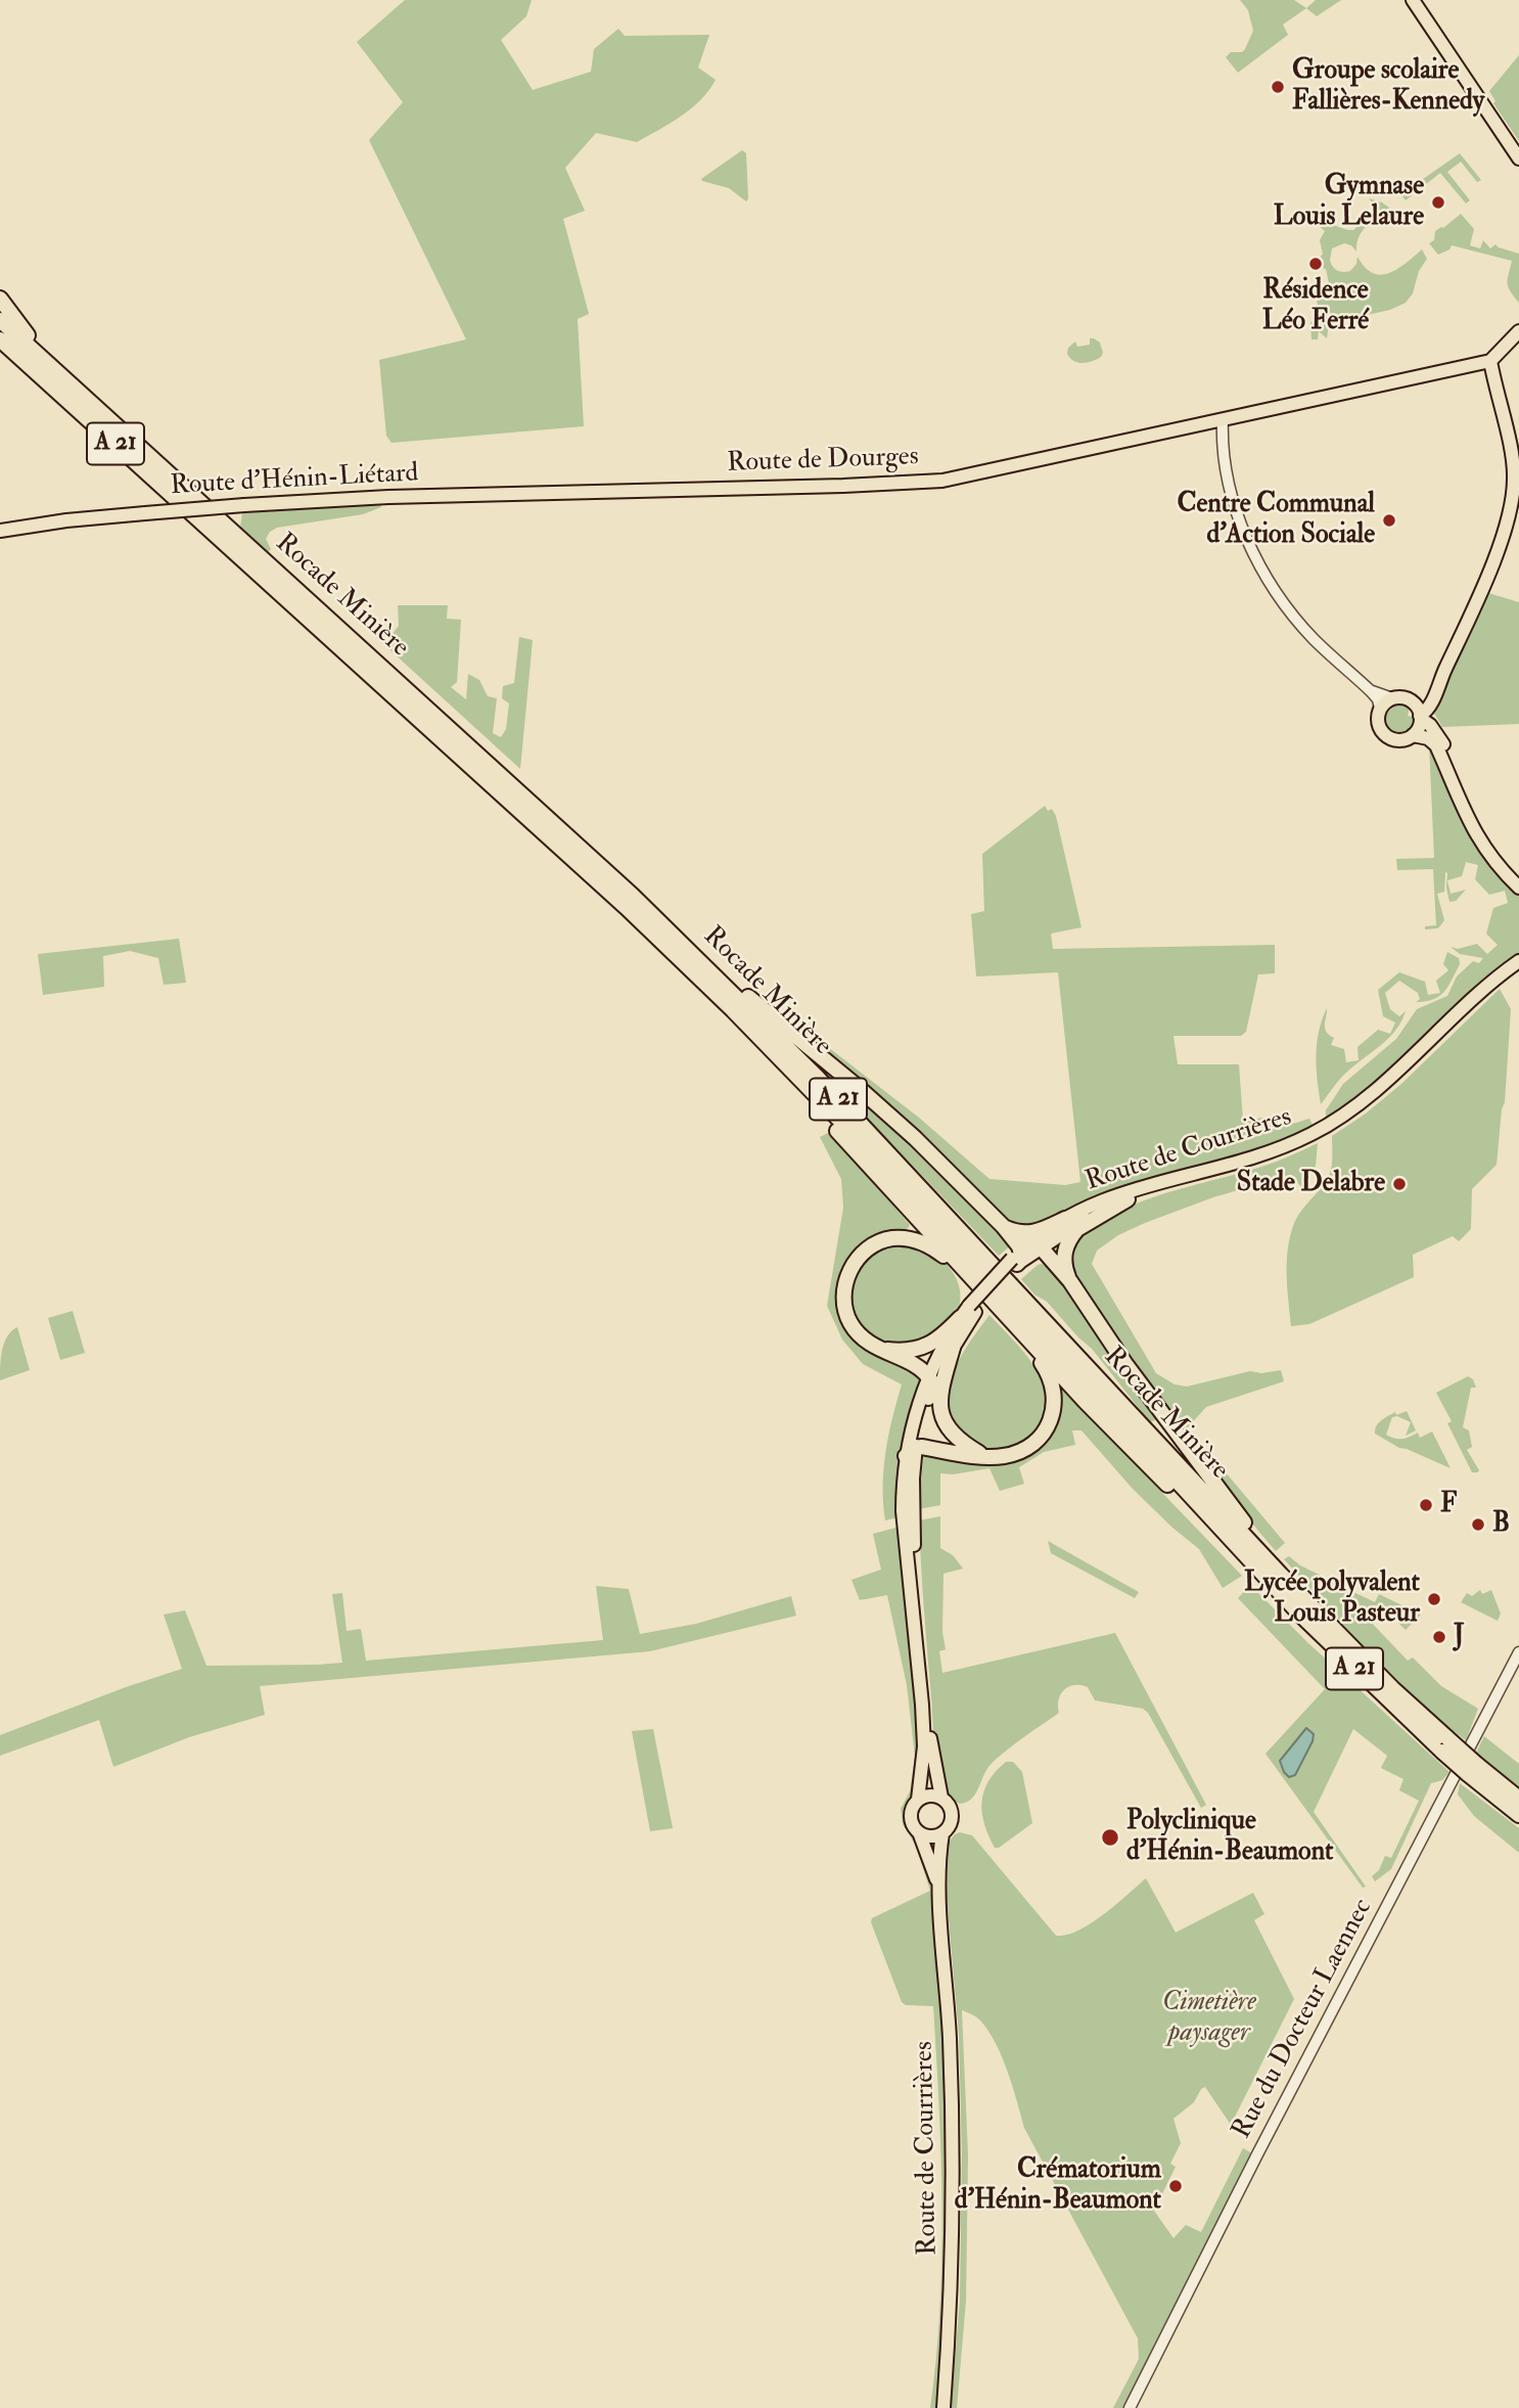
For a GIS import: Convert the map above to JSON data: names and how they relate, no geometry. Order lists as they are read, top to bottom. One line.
{"streets":{"highway":["A 21","Rocade Minière"],"main road":["Route de Dourges","Route d'Hénin-Liétard","Route de Courrières"],"street":["Rue du Docteur Laennec"]},"crossings":[["Route de Dourges","Route d'Hénin-Liétard"]],"parks":["Cimetière paysager"],"places":["Groupe scolaire Fallières-Kennedy","Gymnase Louis Lelaure","Résidence Léo Ferré","Centre Communal d'Action Sociale","Stade Delabre","F","B","Lycée polyvalent Louis Pasteur","J","Polyclinique d'Hénin-Beaumont","Crématorium d'Hénin-Beaumont"]}
